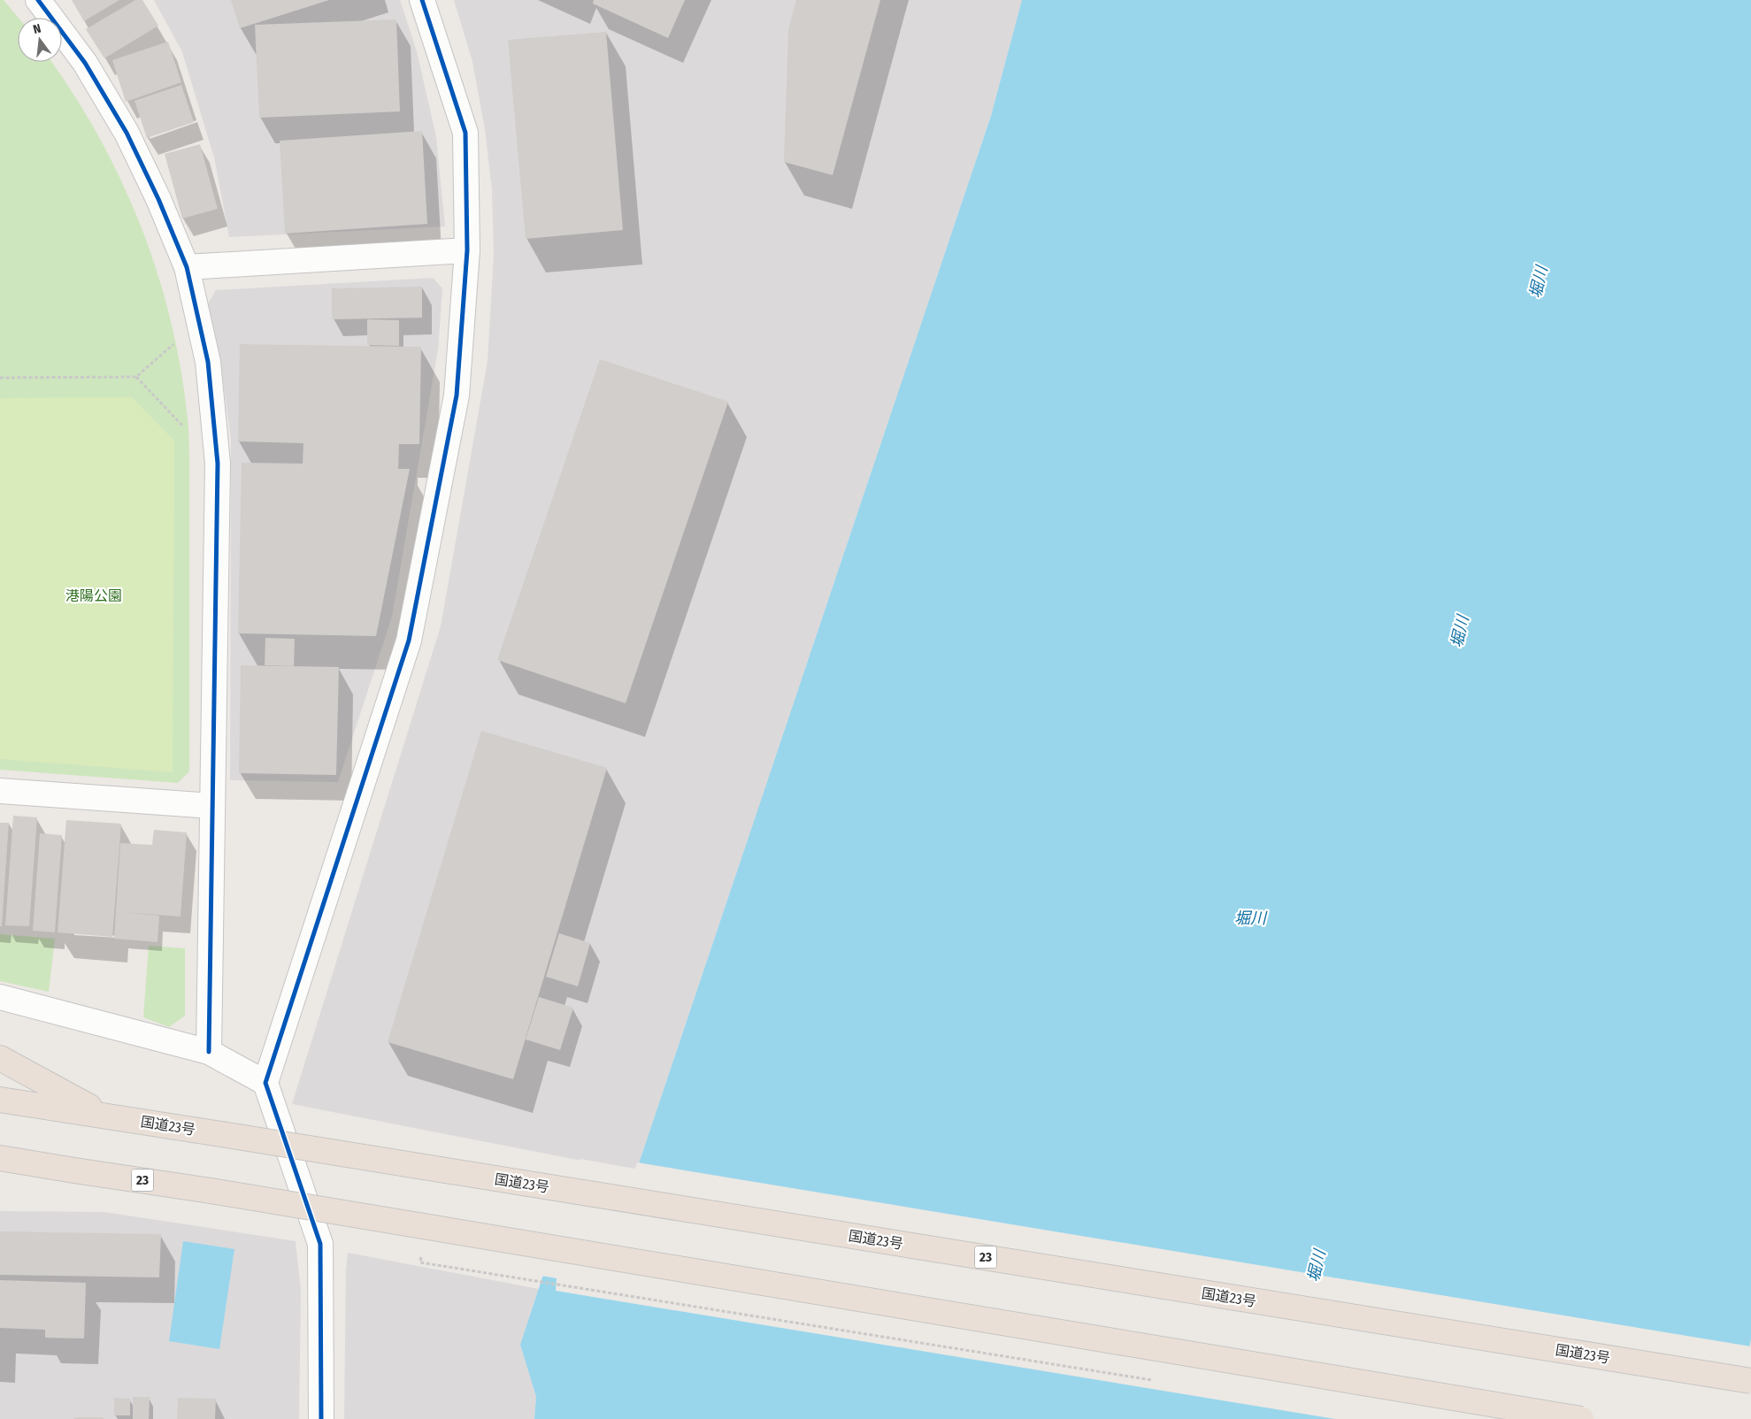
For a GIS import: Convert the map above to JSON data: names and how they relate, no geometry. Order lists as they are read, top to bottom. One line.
{"streets":{"highway":["国道23号","23"]},"crossings":[["国道23号","23"]],"water":["堀川"],"parks":["港陽公園"],"north":"top"}
